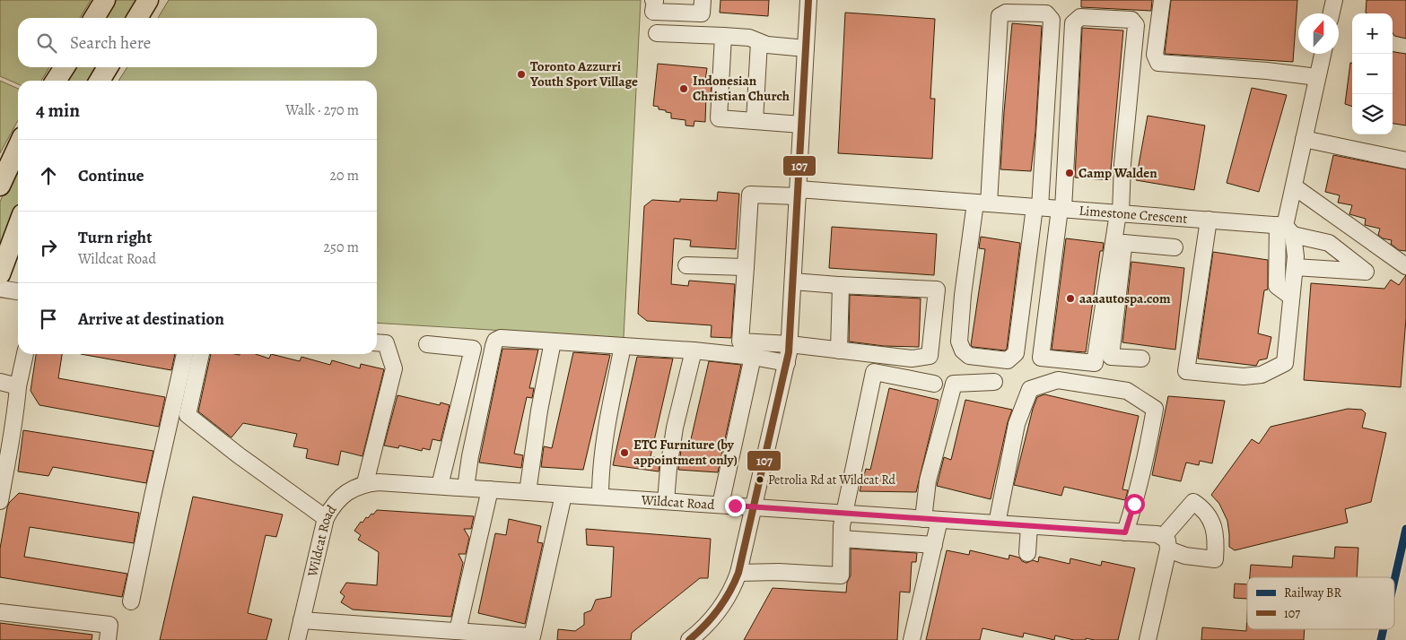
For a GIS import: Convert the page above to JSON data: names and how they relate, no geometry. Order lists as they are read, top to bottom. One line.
{"streets":{"street":["Limestone Crescent","Wildcat Road"]},"places":["Toronto Azzurri Youth Sport Village","Indonesian Christian Church","Camp Walden","aaaautospa.com","ETC Furniture (by appointment only)","Petrolia Rd at Wildcat Rd"],"lines":["transit line 107","rail line BR"],"legend":["Railway BR","107"],"north":"top","page":{"map_buttons":["+","−"],"search":"Search here","heading":["4 min","Walk · 270 m"],"list":[["Continue","20 m"],["Turn right","Wildcat Road","250 m"],"Arrive at destination"]}}
